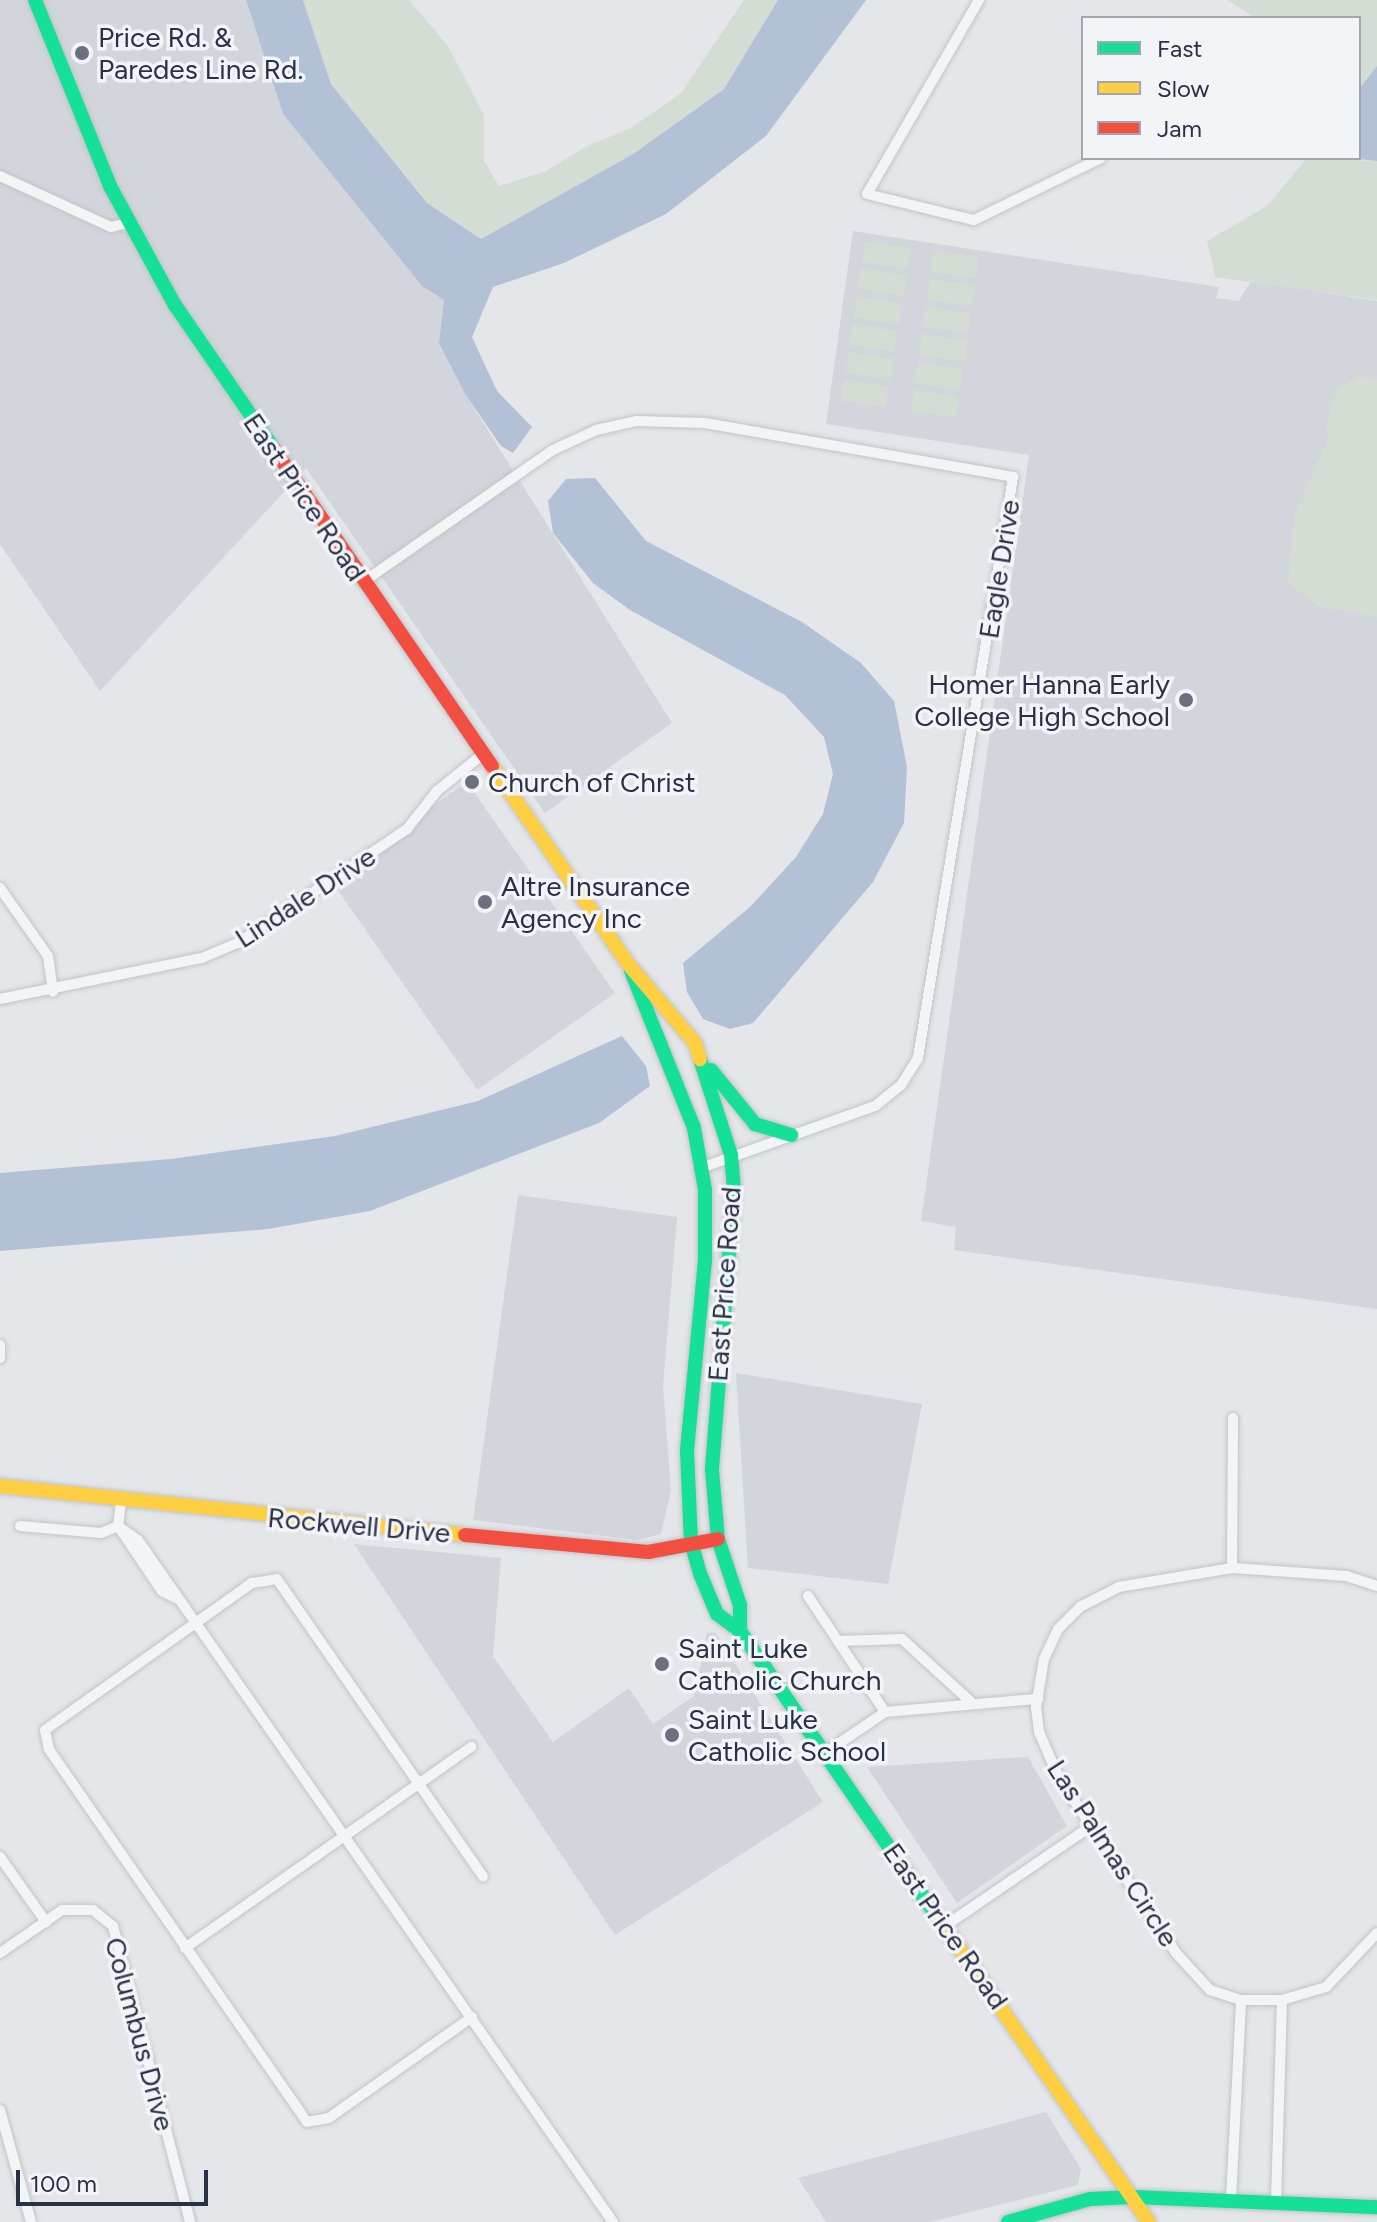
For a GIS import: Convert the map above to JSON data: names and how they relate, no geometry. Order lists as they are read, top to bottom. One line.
{"streets":{"main road":["East Price Road","Rockwell Drive"],"street":["Eagle Drive","Lindale Drive","Las Palmas Circle","Columbus Drive"]},"crossings":[["East Price Road","Eagle Drive"],["East Price Road","Lindale Drive"],["East Price Road","Rockwell Drive"]],"places":["Price Rd. & Paredes Line Rd.","Homer Hanna Early College High School","Church of Christ","Altre Insurance Agency Inc","Saint Luke Catholic Church","Saint Luke Catholic School"],"legend":["Fast","Slow","Jam"],"scale_bar":"100 m"}
